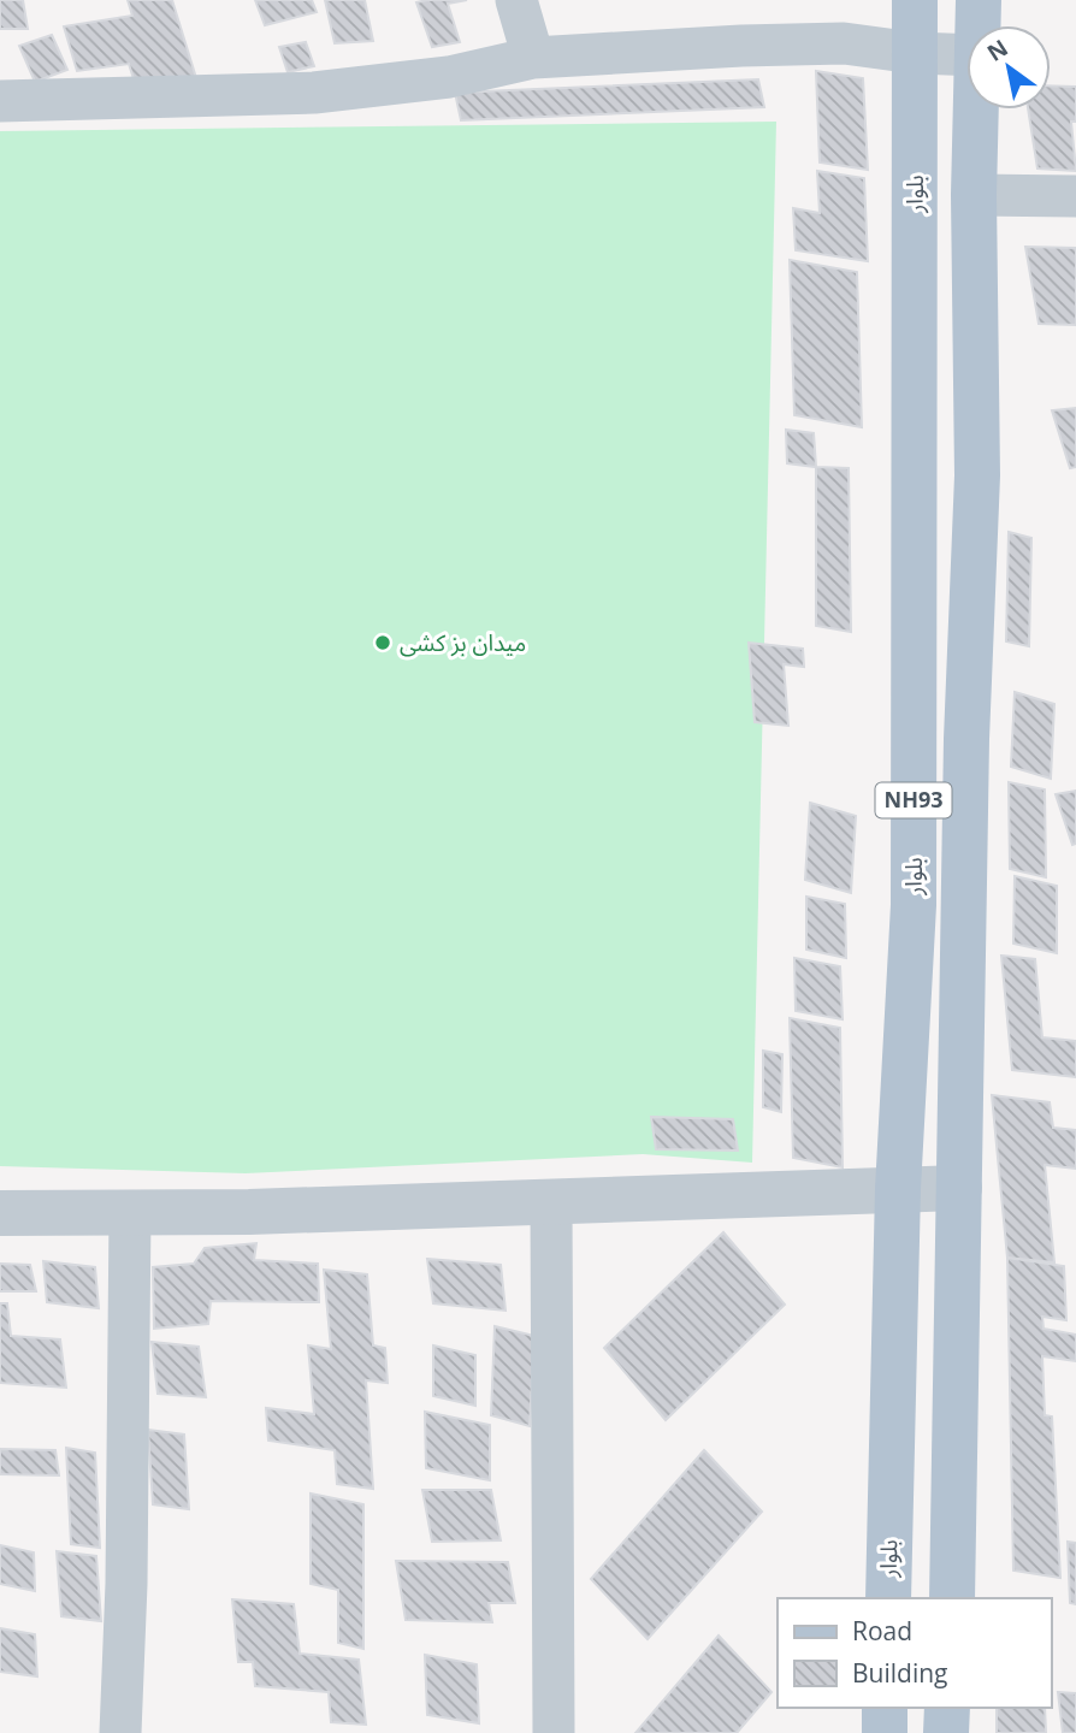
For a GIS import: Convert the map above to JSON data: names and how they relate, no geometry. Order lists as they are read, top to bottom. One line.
{"streets":{"main road":["بلوار","NH93"]},"places":["میدان بز کشی"],"legend":["Road","Building"],"north":"top left"}
